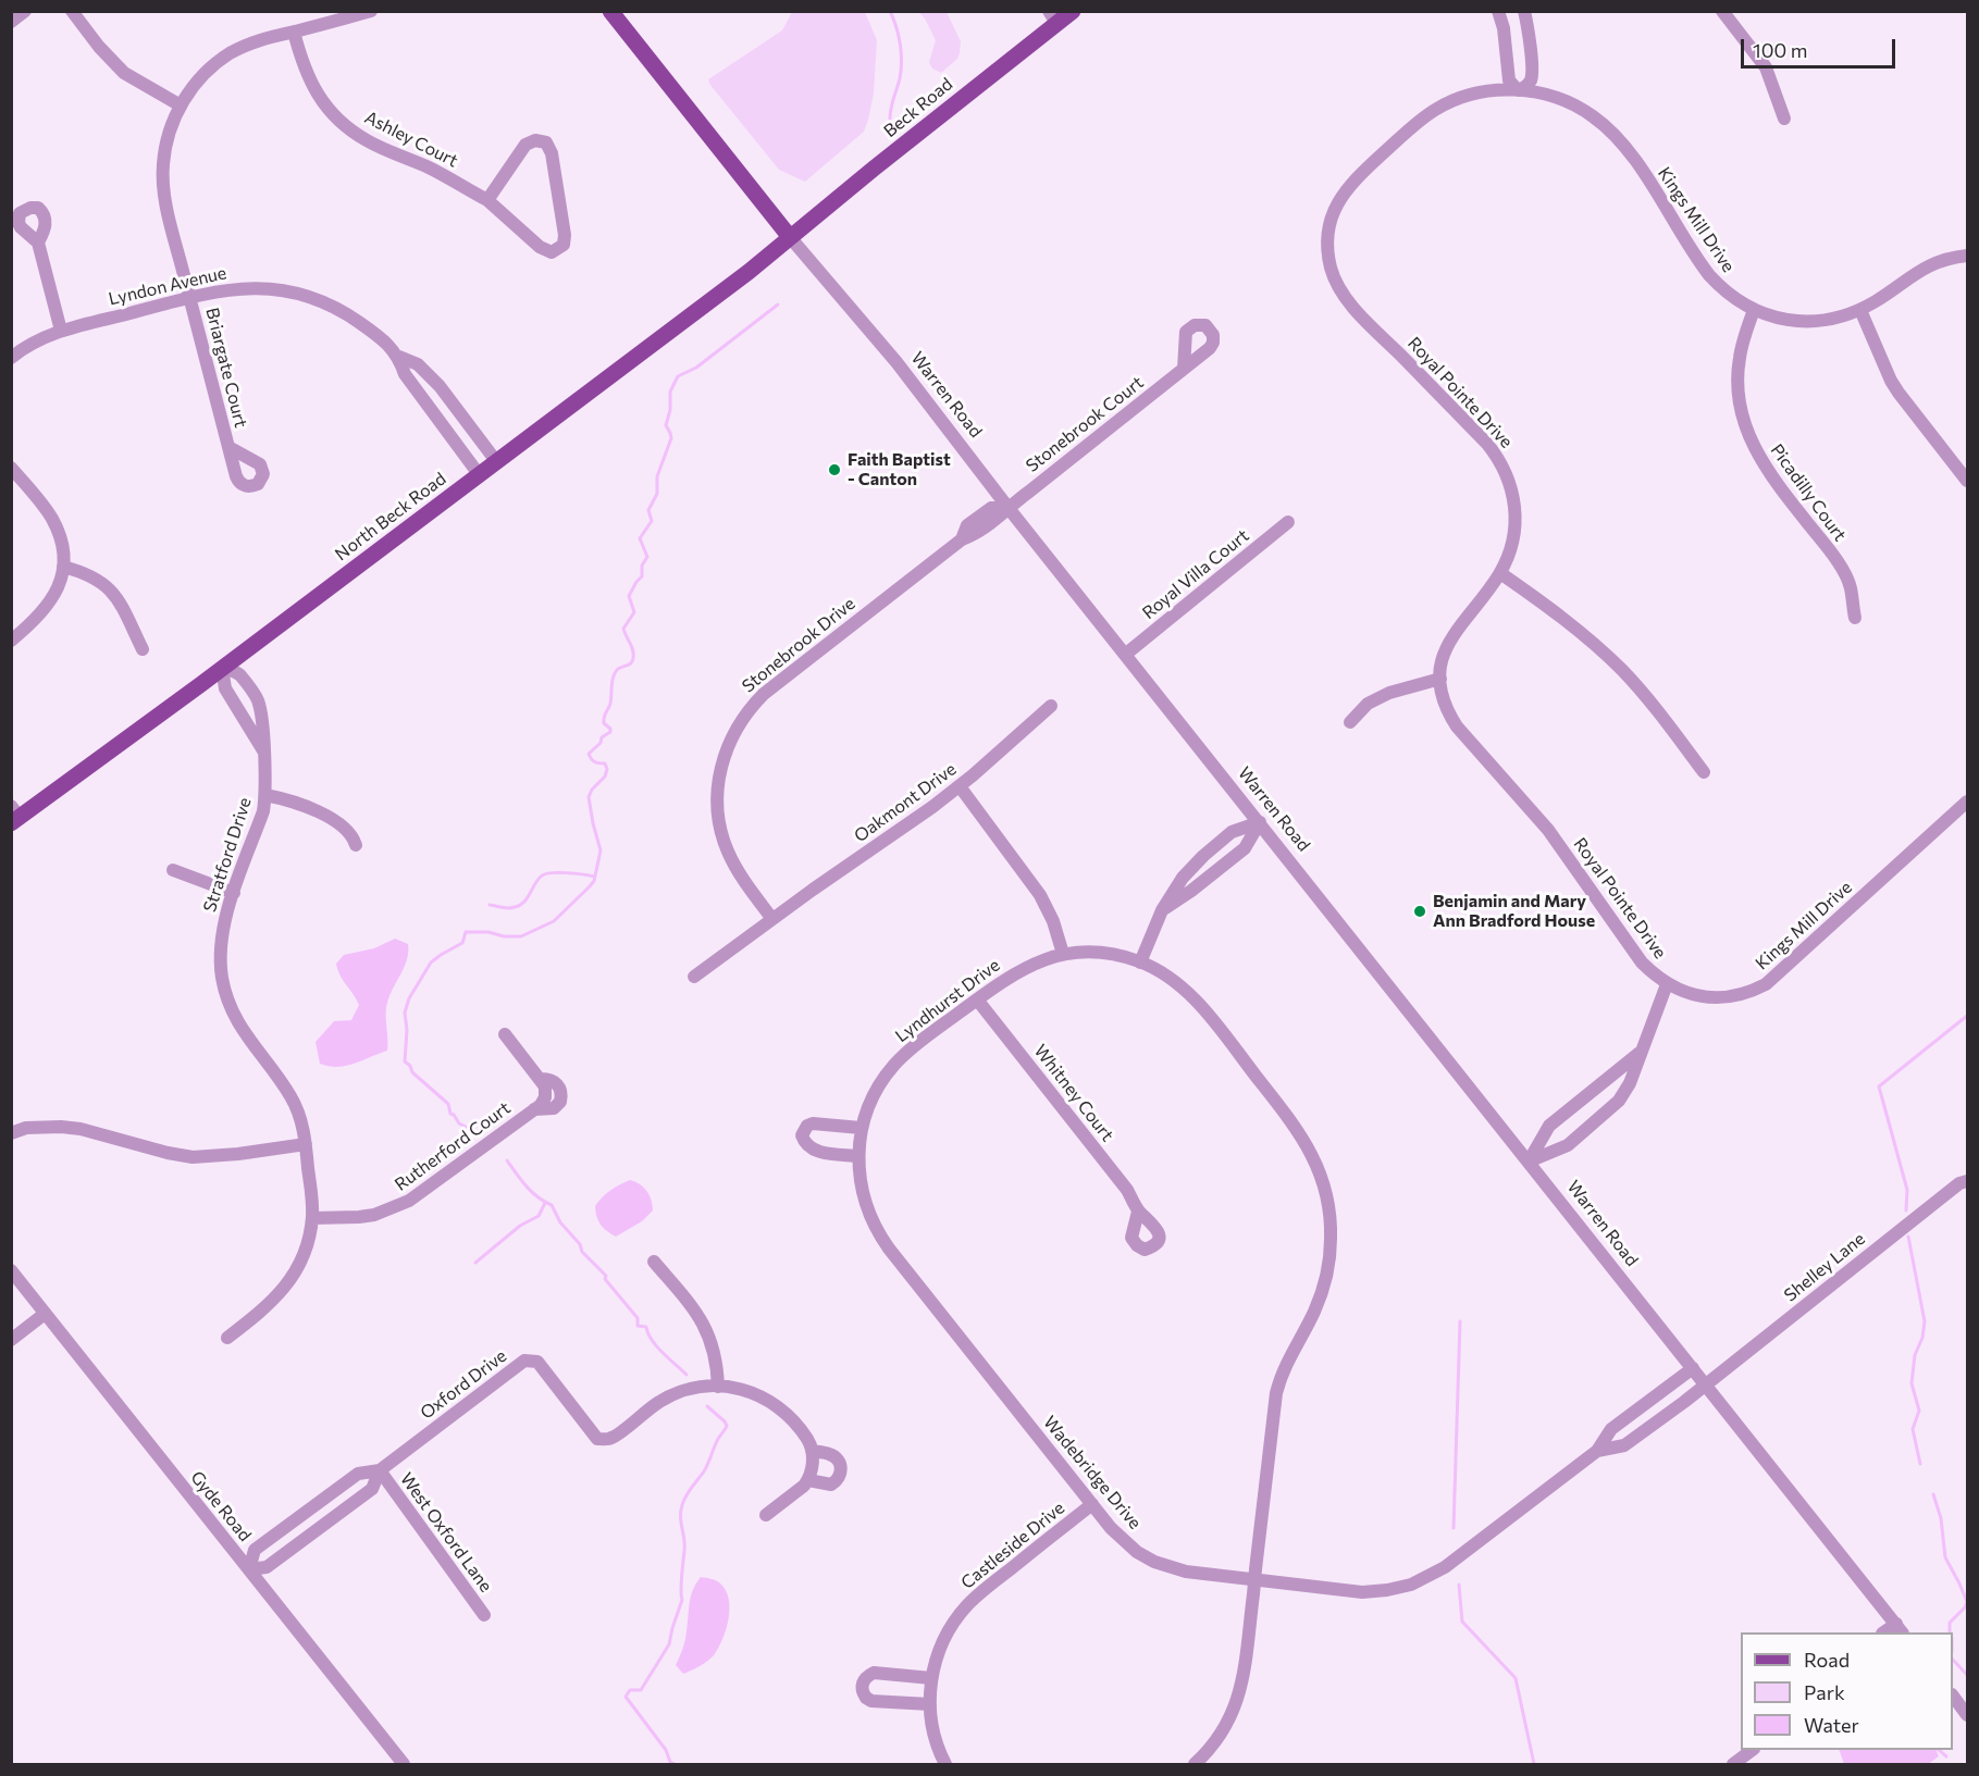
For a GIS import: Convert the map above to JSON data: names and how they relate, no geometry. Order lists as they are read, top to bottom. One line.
{"streets":{"main road":["Beck Road","Warren Road","North Beck Road"],"street":["Ashley Court","Kings Mill Drive","Lyndon Avenue","Briargate Court","Royal Pointe Drive","Stonebrook Court","Picadilly Court","Royal Villa Court","Stonebrook Drive","Oakmont Drive","Stratford Drive","Lyndhurst Drive","Whitney Court","Rutherford Court","Shelley Lane","Oxford Drive","Wadebridge Drive","Gyde Road","West Oxford Lane","Castleside Drive"]},"crossings":[["Beck Road","Warren Road"],["Beck Road","North Beck Road"],["Ashley Court","Briargate Court"],["Kings Mill Drive","Royal Pointe Drive"],["Kings Mill Drive","Picadilly Court"],["Lyndon Avenue","Briargate Court"],["Lyndon Avenue","North Beck Road"],["Warren Road","Stonebrook Court"],["Warren Road","North Beck Road"],["Warren Road","Royal Villa Court"],["Warren Road","Stonebrook Drive"],["Warren Road","Shelley Lane"],["Warren Road","Wadebridge Drive"],["Stonebrook Court","Stonebrook Drive"],["North Beck Road","Stratford Drive"],["Stonebrook Drive","Oakmont Drive"],["Stratford Drive","Rutherford Court"],["Lyndhurst Drive","Whitney Court"],["Lyndhurst Drive","Wadebridge Drive"],["Shelley Lane","Wadebridge Drive"],["Oxford Drive","Gyde Road"],["Oxford Drive","West Oxford Lane"],["Wadebridge Drive","Castleside Drive"]],"places":["Faith Baptist - Canton","Benjamin and Mary Ann Bradford House"],"legend":["Road","Park","Water"],"scale_bar":"100 m"}
